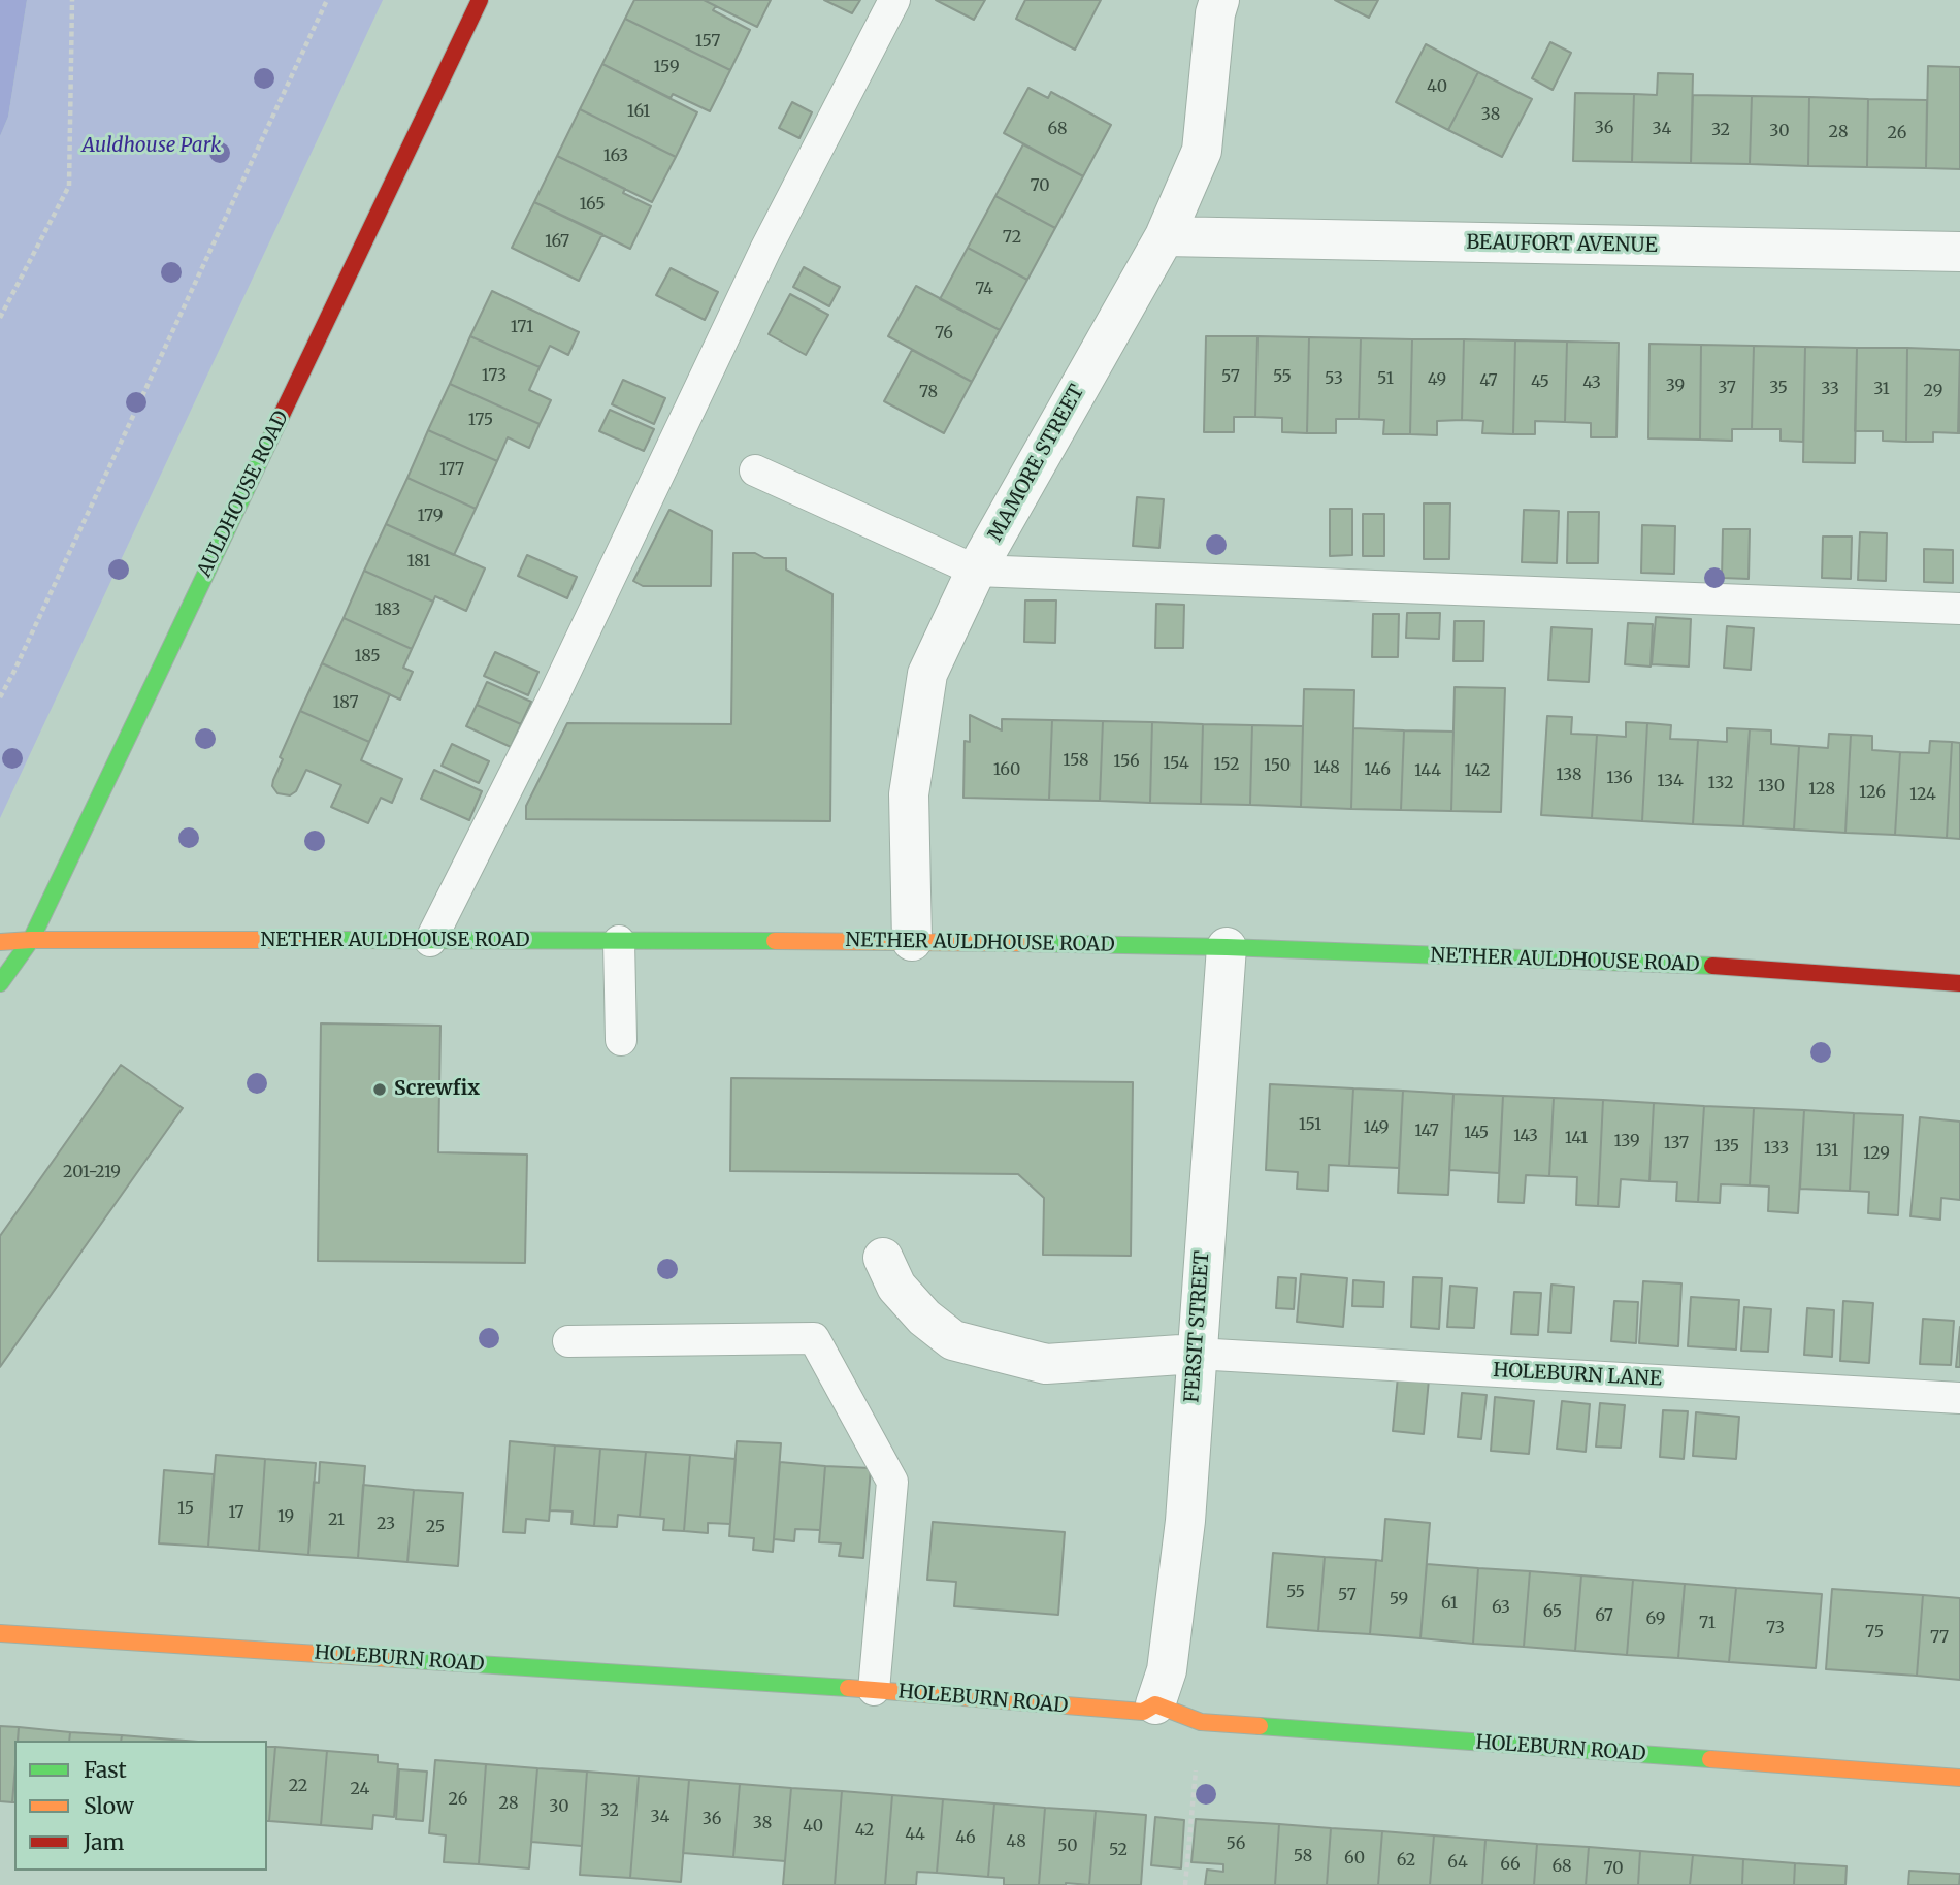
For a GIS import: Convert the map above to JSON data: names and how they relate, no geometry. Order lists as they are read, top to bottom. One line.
{"streets":{"street":["BEAUFORT AVENUE","MAMORE STREET","AULDHOUSE ROAD","NETHER AULDHOUSE ROAD","FERSIT STREET","HOLEBURN ROAD"],"lane":["HOLEBURN LANE"]},"crossings":[["BEAUFORT AVENUE","MAMORE STREET"],["MAMORE STREET","NETHER AULDHOUSE ROAD"],["AULDHOUSE ROAD","NETHER AULDHOUSE ROAD"],["NETHER AULDHOUSE ROAD","FERSIT STREET"],["FERSIT STREET","HOLEBURN LANE"],["FERSIT STREET","HOLEBURN ROAD"]],"parks":["Auldhouse Park"],"places":["Screwfix"],"house_numbers":["157","159","40","161","38","36","68","34","32","30","28","26","163","70","165","72","167","74","171","76","173","57","55","53","51","49","47","45","43","39","37","35","33","31","29","78","175","177","179","181","183","185","187","158","156","154","152","150","148","160","146","144","142","138","136","134","132","130","128","126","124","151","149","147","145","143","141","139","137","135","133","131","129","201-219","15","17","19","21","23","25","55","57","59","61","63","65","67","69","71","73","75","77","22","24","26","28","30","32","34","36","38","40","42","44","46","48","56","50","52","58","60","62","64","66","68","70"],"legend":["Fast","Slow","Jam"]}
